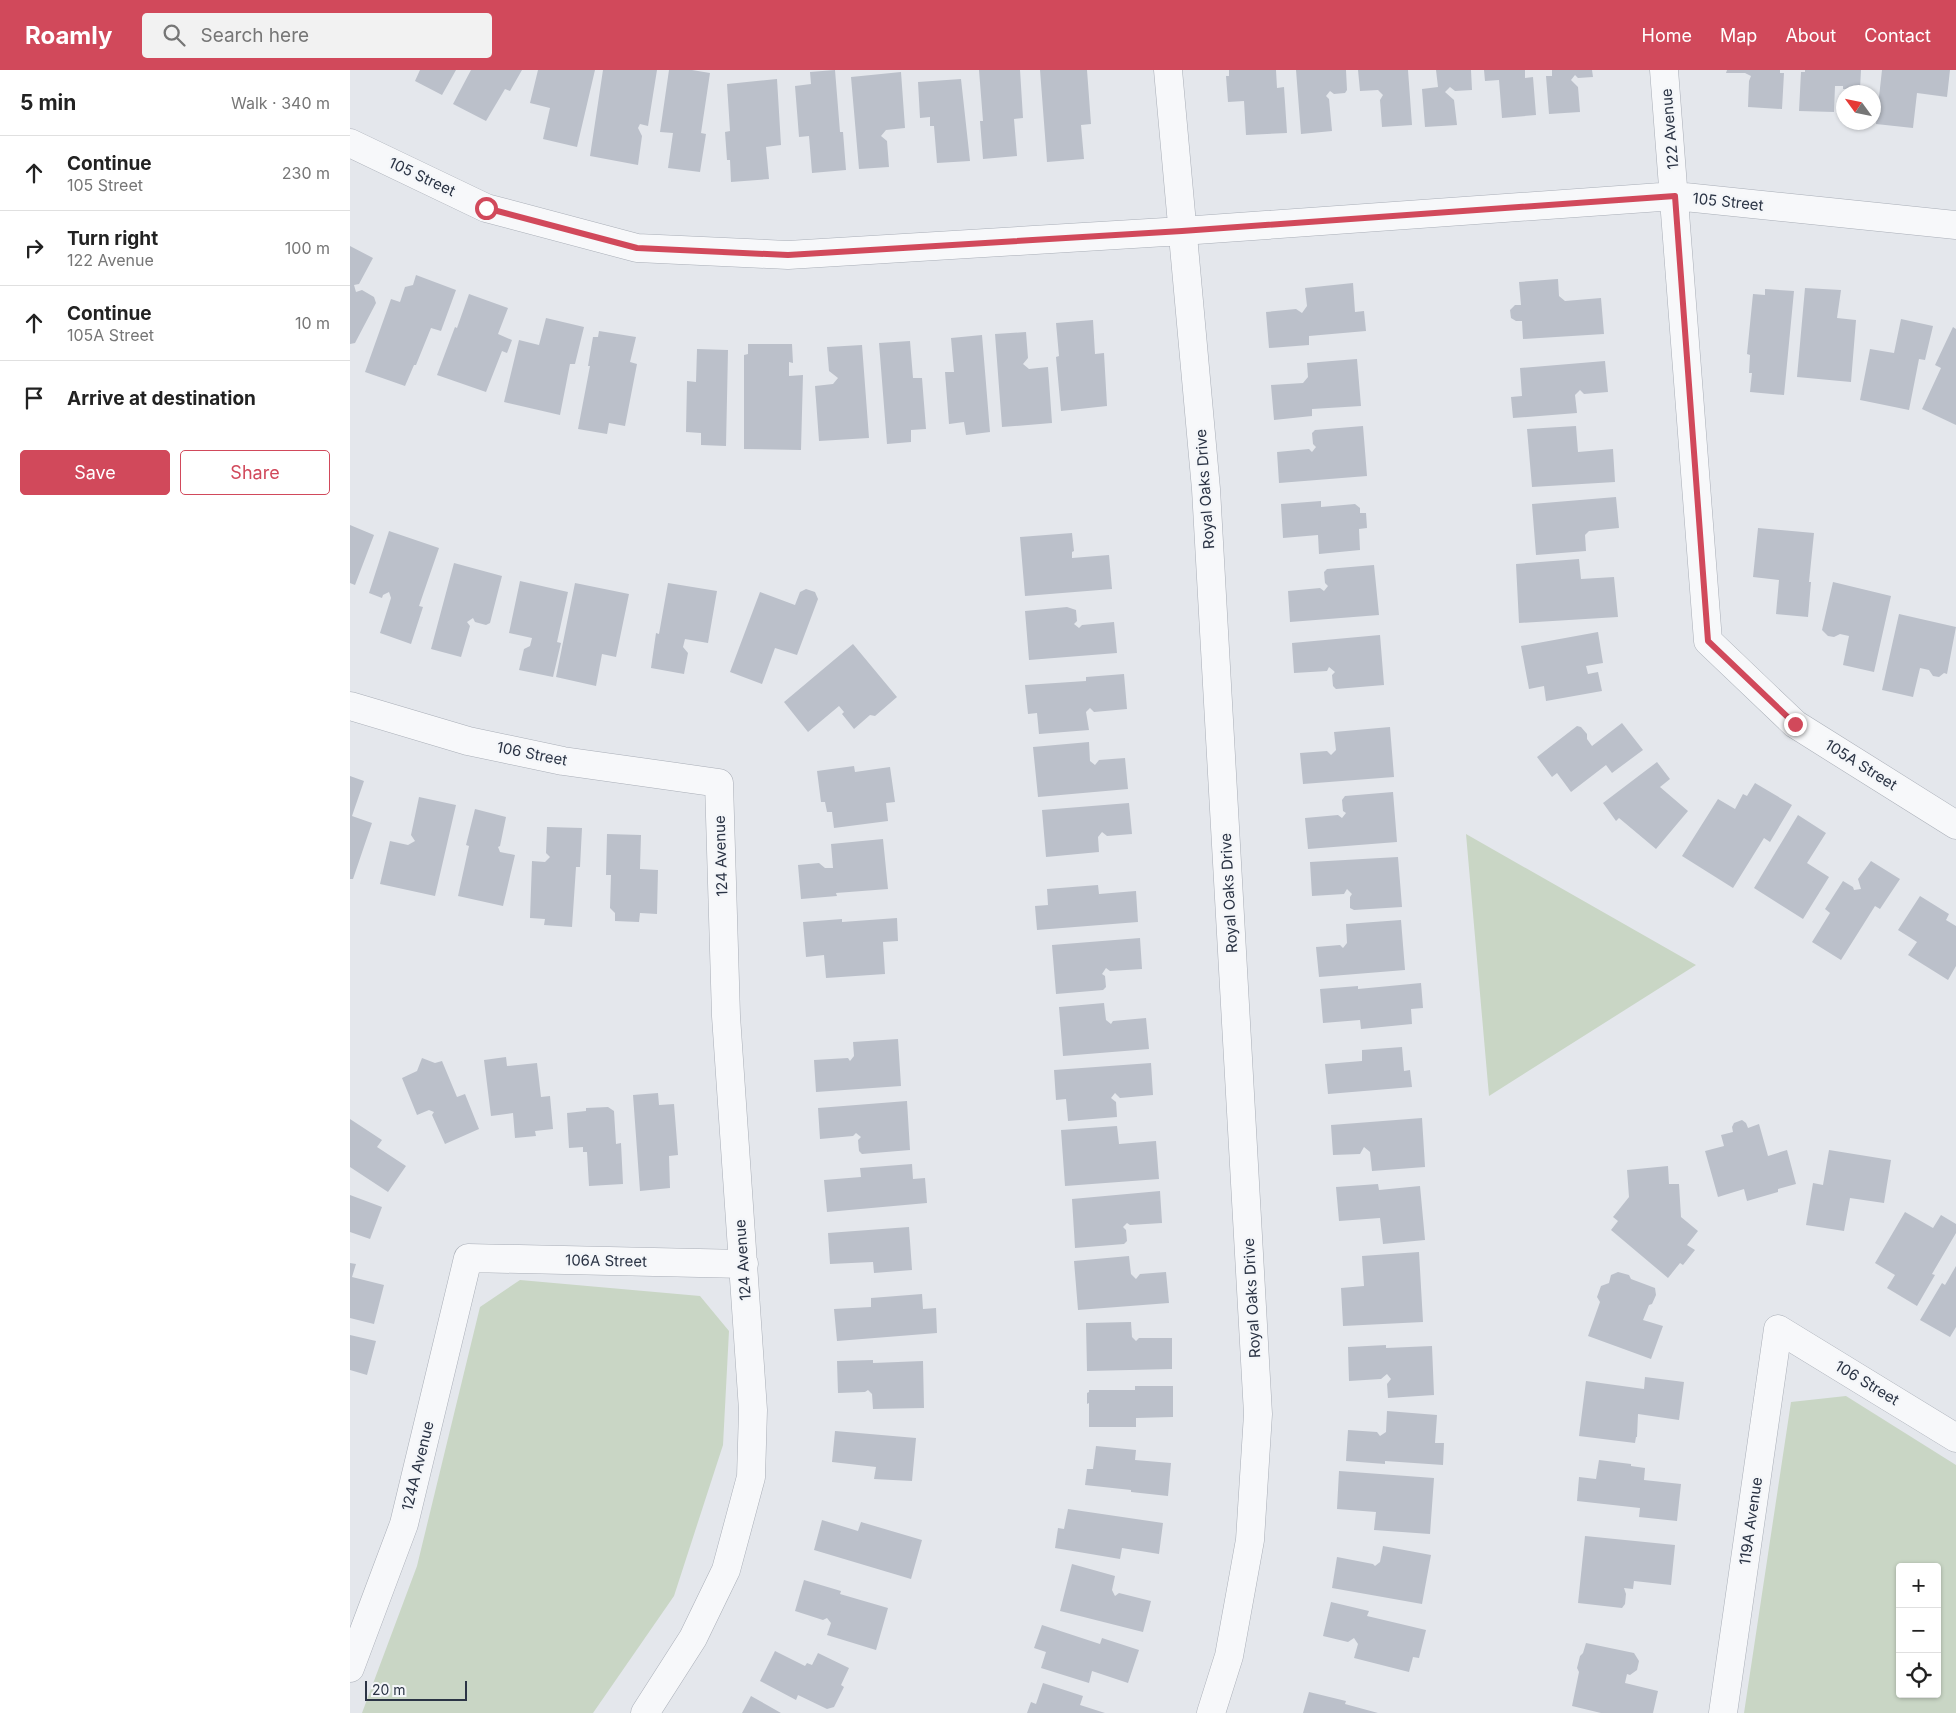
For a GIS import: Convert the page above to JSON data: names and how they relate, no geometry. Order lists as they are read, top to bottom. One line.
{"streets":{"street":["122 Avenue","105 Street","Royal Oaks Drive","106 Street","105A Street","124 Avenue","106A Street","124A Avenue","119A Avenue"]},"crossings":[["122 Avenue","105 Street"],["122 Avenue","105A Street"],["105 Street","Royal Oaks Drive"],["106 Street","124 Avenue"],["106 Street","119A Avenue"],["124 Avenue","106A Street"],["106A Street","124A Avenue"]],"scale_bar":"20 m","north":"top left","page":{"header":"Roamly","search":"Search here","nav":["Home","Map","About","Contact"],"heading":["5 min","Walk · 340 m"],"list":[["Continue","105 Street","230 m"],["Turn right","122 Avenue","100 m"],["Continue","105A Street","10 m"],"Arrive at destination"],"buttons":["Save","Share"],"map_buttons":["+","−"],"scale":"20 m"}}
